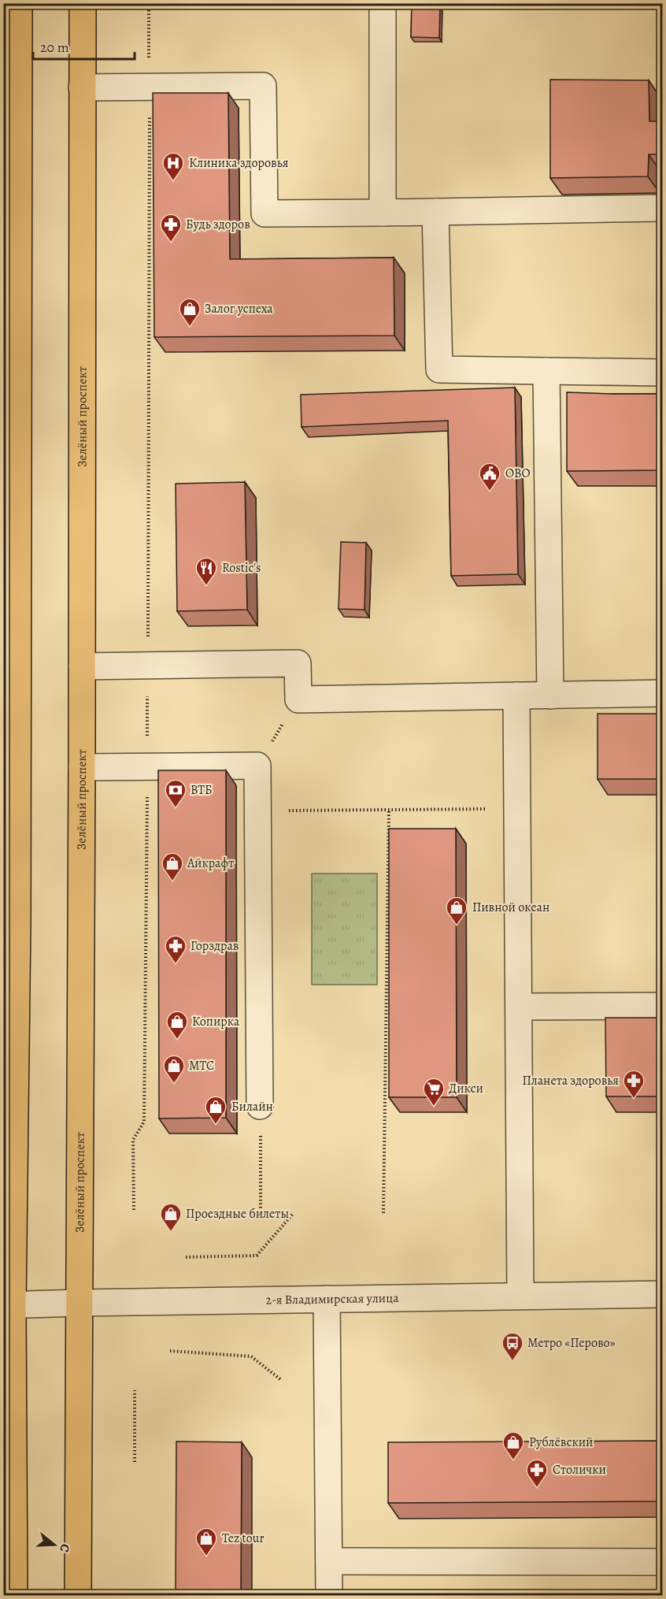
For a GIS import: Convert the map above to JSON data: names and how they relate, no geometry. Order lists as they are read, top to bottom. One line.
{"streets":{"main road":["Зелёный проспект"],"street":["2-я Владимирская улица"]},"crossings":[["Зелёный проспект","2-я Владимирская улица"]],"places":{"hospital":["Клиника здоровья"],"pharmacy":["Будь здоров","Горздрав","Планета здоровья","Столички"],"shop":["Залог успеха","Айкрафт","Пивной океан","Копирка","МТС","Билайн","Проездные билеты","Рублёвский","Tez tour"],"public building":["ОВО"],"restaurant":["Rostic's"],"bank":["ВТБ"],"supermarket":["Дикси"],"bus stop":["Метро «Перово»"]},"scale_bar":"20 m","north":"right"}
